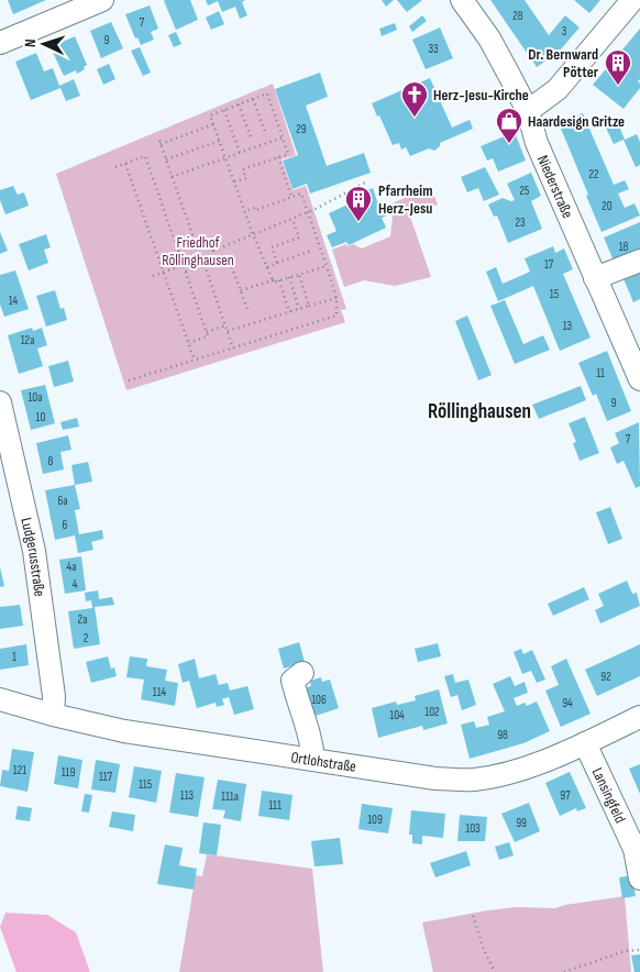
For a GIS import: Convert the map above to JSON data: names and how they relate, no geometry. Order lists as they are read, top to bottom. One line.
{"streets":{"street":["Niederstraße","Ludgerusstraße","Ortlohstraße","Lansingfeld"]},"crossings":[["Ludgerusstraße","Ortlohstraße"],["Ortlohstraße","Lansingfeld"]],"districts":["Röllinghausen"],"parks":["Friedhof Röllinghausen"],"places":{"building":["Dr. Bernward Pötter","Pfarrheim Herz-Jesu"],"church":["Herz-Jesu-Kirche"],"shop":["Haardesign Gritze"]},"house_numbers":["28","7","3","9","33","29","22","25","20","23","18","17","15","14","13","12a","11","10a","9","10","7","8","6a","6","4a","4","2a","2","1","92","114","106","94","102","104","98","121","119","117","115","113","97","111a","111","109","99","103"],"north":"left"}
